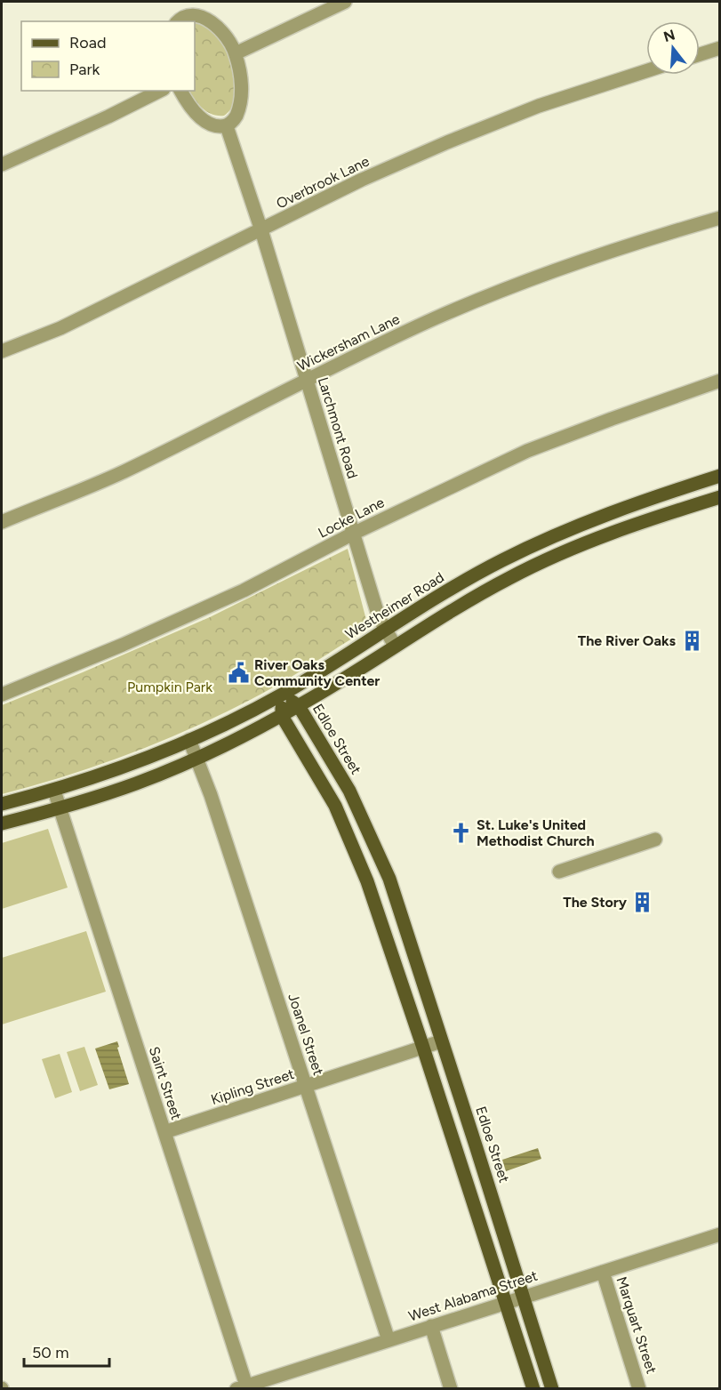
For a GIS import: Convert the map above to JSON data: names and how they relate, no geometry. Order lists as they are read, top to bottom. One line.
{"streets":{"main road":["Westheimer Road","Edloe Street"],"street":["Overbrook Lane","Wickersham Lane","Larchmont Road","Locke Lane","Joanel Street","Saint Street","Kipling Street","West Alabama Street","Marquart Street"]},"crossings":[["Overbrook Lane","Larchmont Road"],["Wickersham Lane","Larchmont Road"],["Larchmont Road","Locke Lane"],["Larchmont Road","Westheimer Road"],["Westheimer Road","Edloe Street"],["Westheimer Road","Joanel Street"],["Westheimer Road","Saint Street"],["Edloe Street","Kipling Street"],["Edloe Street","West Alabama Street"],["Joanel Street","Kipling Street"],["Joanel Street","West Alabama Street"],["Saint Street","Kipling Street"],["Saint Street","West Alabama Street"],["West Alabama Street","Marquart Street"]],"parks":["Pumpkin Park"],"places":{"building":["The River Oaks","The Story"],"public building":["River Oaks Community Center"],"church":["St. Luke's United Methodist Church"]},"legend":["Road","Park"],"scale_bar":"50 m","north":"top"}
